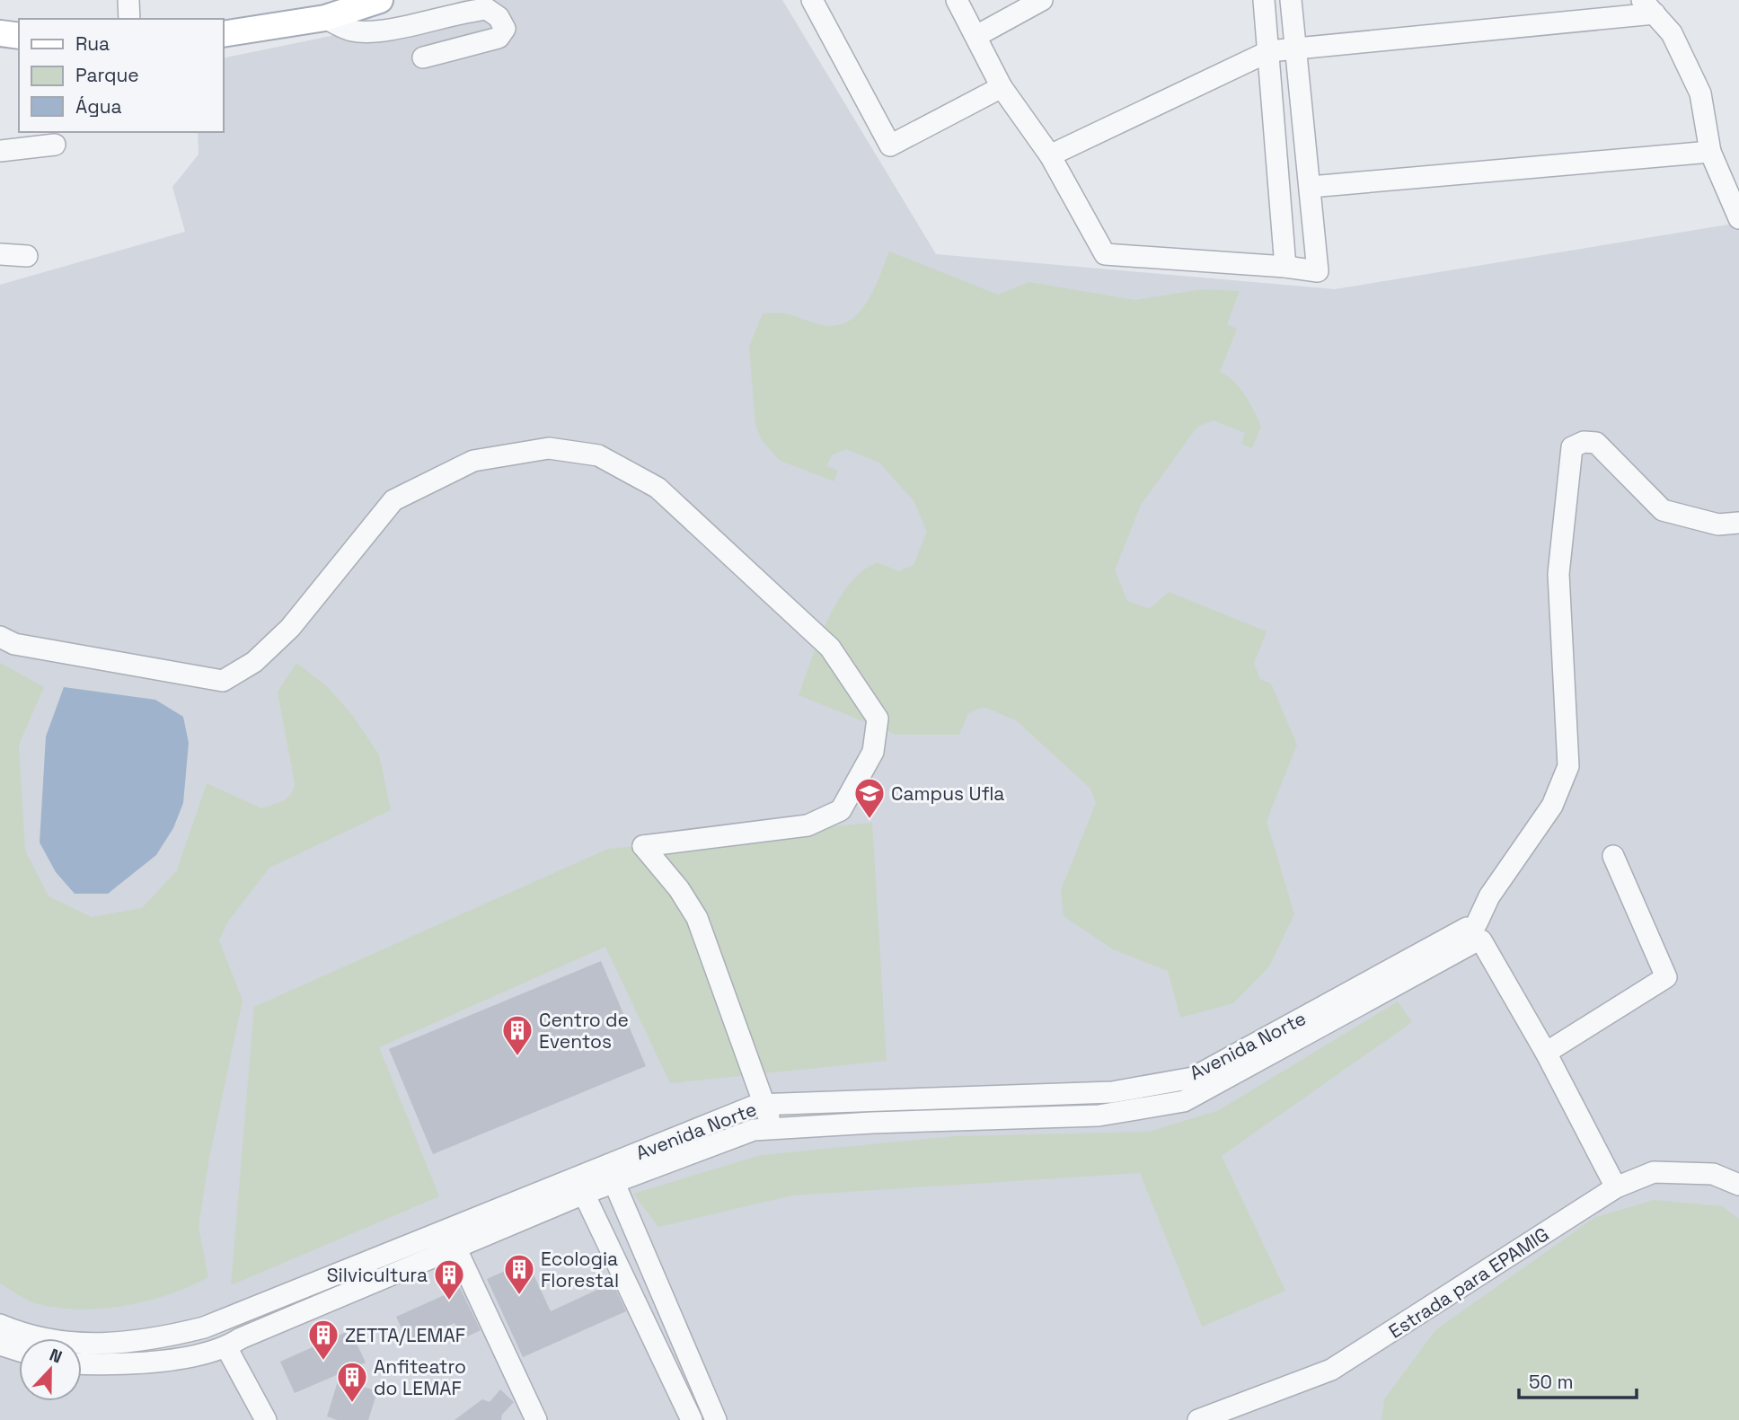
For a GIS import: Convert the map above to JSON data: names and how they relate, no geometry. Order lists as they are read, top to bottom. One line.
{"streets":{"street":["Avenida Norte","Estrada para EPAMIG"]},"places":{"school or university":["Campus Ufla"],"building":["Centro de Eventos","Ecologia Florestal","Silvicultura","ZETTA/LEMAF","Anfiteatro do LEMAF"]},"legend":["Rua","Parque","Água"],"scale_bar":"50 m","north":"top"}
